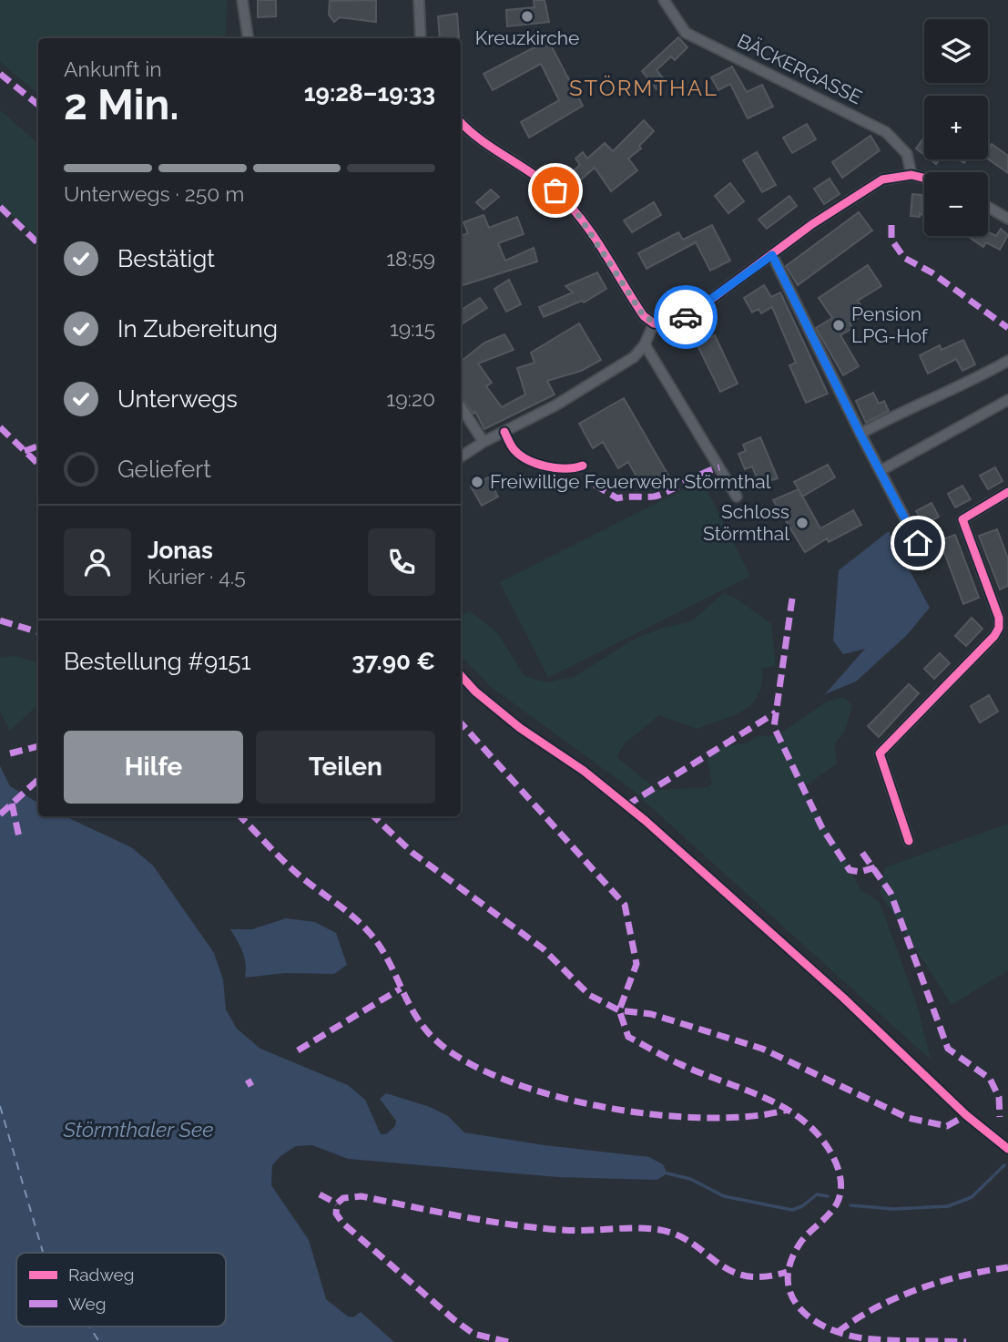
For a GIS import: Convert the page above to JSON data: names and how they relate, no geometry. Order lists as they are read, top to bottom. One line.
{"streets":{"street":["BÄCKERGASSE"]},"districts":["STÖRMTHAL"],"water":["Störmthaler See"],"places":["Kreuzkirche","Pension LPG-Hof","Freiwillige Feuerwehr Störmthal","Schloss Störmthal"],"legend":["Radweg","Weg"],"page":{"map_buttons":["+","−"],"heading":["2 Min.","Ankunft in","19:28–19:33"],"panel":["Jonas","Kurier · 4.5","Bestellung #9151","37.90 €"],"bar":"Unterwegs · 250 m","list":[["Bestätigt","18:59"],["In Zubereitung","19:15"],["Unterwegs","19:20"],"Geliefert"],"buttons":["Hilfe","Teilen"]}}
